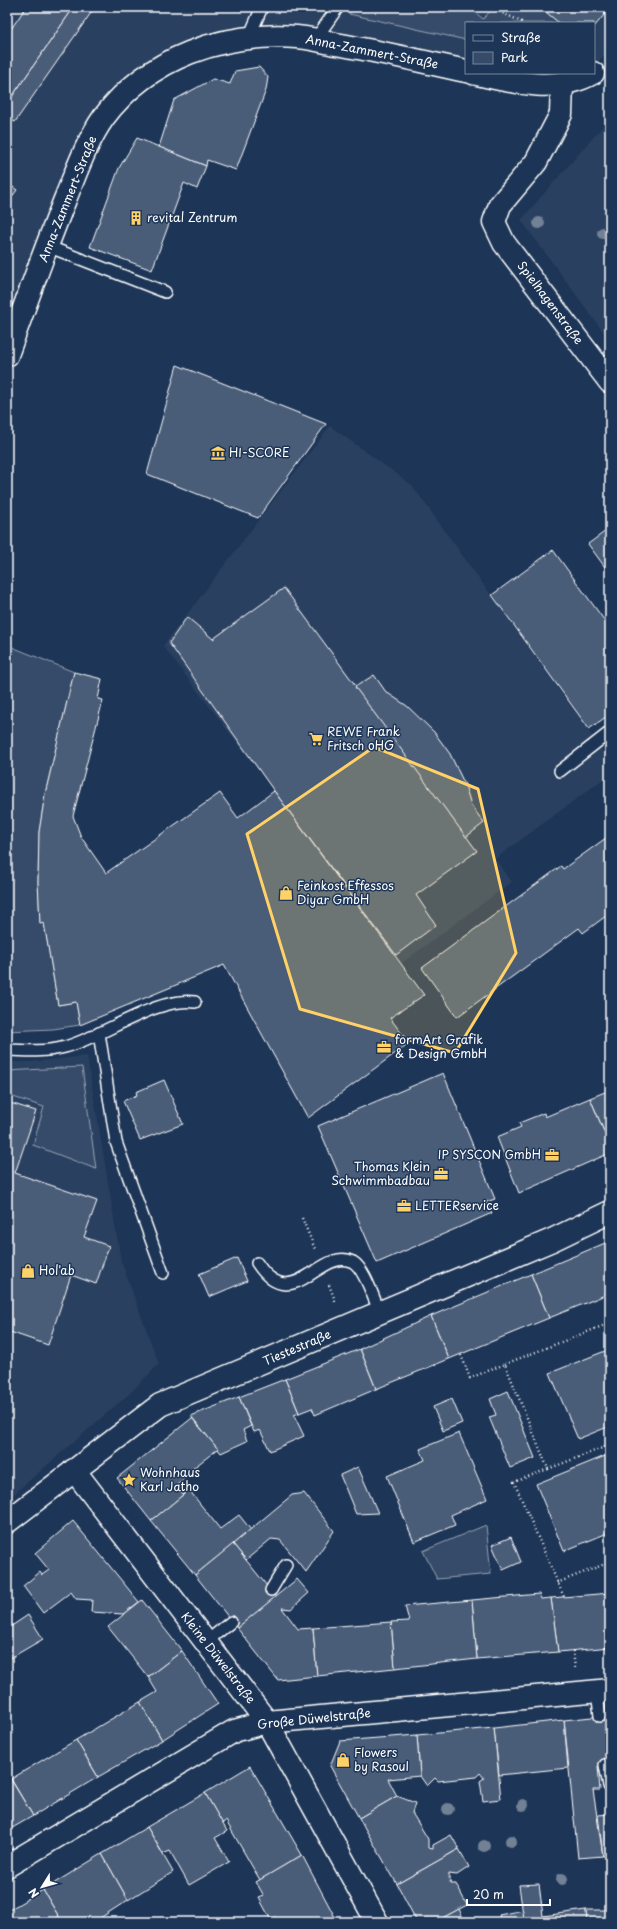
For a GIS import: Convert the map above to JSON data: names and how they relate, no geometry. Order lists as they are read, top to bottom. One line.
{"streets":{"street":["Anna-Zammert-Straße","Spielhagenstraße","Tiestestraße","Kleine Düwelstraße","Große Düwelstraße"]},"crossings":[["Tiestestraße","Kleine Düwelstraße"],["Kleine Düwelstraße","Große Düwelstraße"]],"places":{"building":["revital Zentrum"],"museum":["HI-SCORE"],"supermarket":["REWE Frank Fritsch oHG"],"shop":["Feinkost Effessos Diyar GmbH","Hol'ab","Flowers by Rasoul"],"office":["formArt Grafik & Design GmbH","IP SYSCON GmbH","Thomas Klein Schwimmbadbau","LETTERservice"],"place":["Wohnhaus Karl Jatho"]},"legend":["Straße","Park"],"scale_bar":"20 m","north":"bottom left"}
